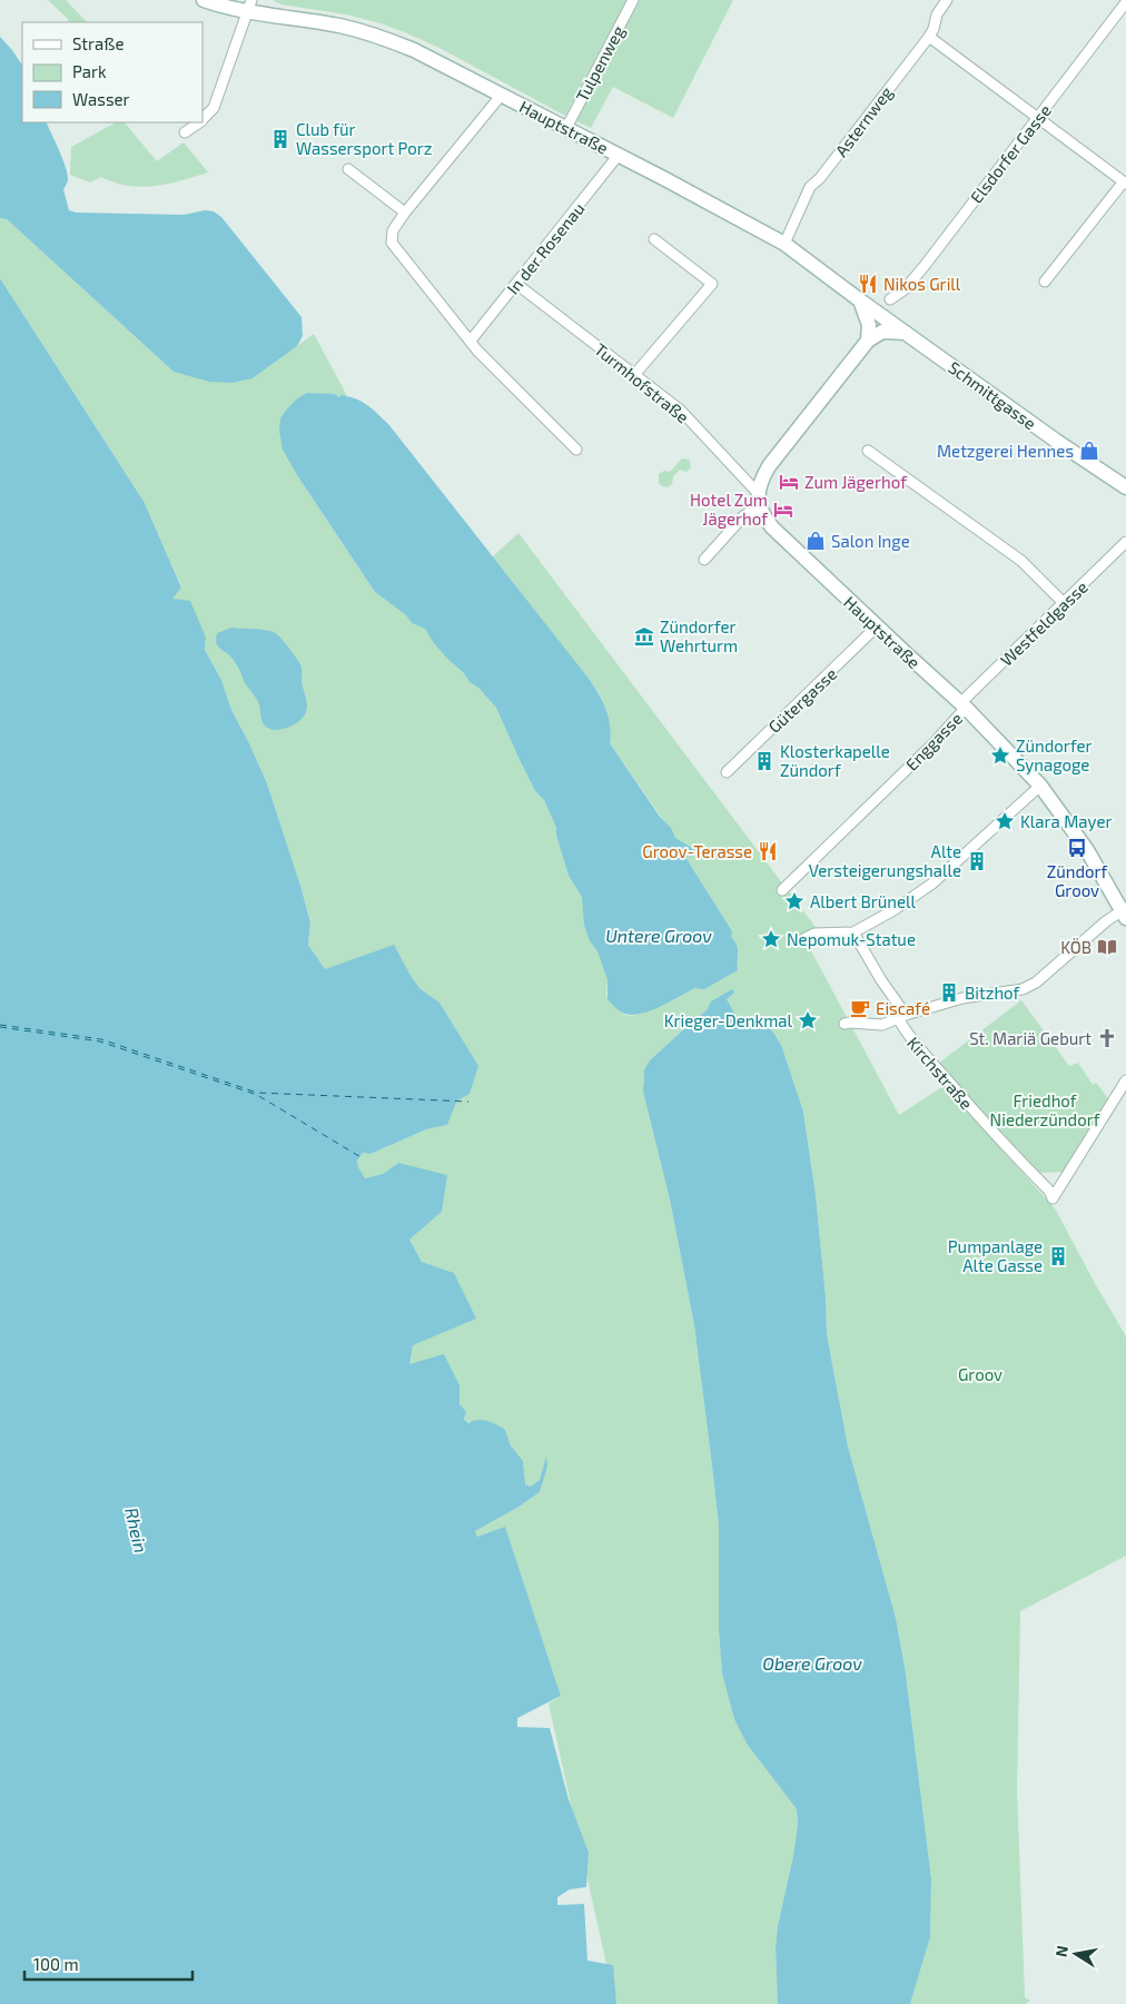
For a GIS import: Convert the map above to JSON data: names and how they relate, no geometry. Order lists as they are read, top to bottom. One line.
{"streets":{"main road":["Hauptstraße","Schmittgasse"],"street":["Tulpenweg","Asternweg","Elsdorfer Gasse","In der Rosenau","Turmhofstraße","Westfeldgasse","Gütergasse","Enggasse","Kirchstraße"]},"crossings":[["Tulpenweg","Hauptstraße"],["Asternweg","Hauptstraße"],["Hauptstraße","In der Rosenau"],["Hauptstraße","Turmhofstraße"],["Hauptstraße","Schmittgasse"],["Hauptstraße","Westfeldgasse"],["Hauptstraße","Gütergasse"],["Hauptstraße","Enggasse"],["In der Rosenau","Turmhofstraße"],["Westfeldgasse","Enggasse"]],"water":["Untere Groov","Rhein","Obere Groov"],"parks":["Friedhof Niederzündorf","Groov"],"places":{"building":["Club für Wassersport Porz","Klosterkapelle Zündorf","Alte Versteigerungshalle","Bitzhof","Pumpanlage Alte Gasse"],"restaurant":["Nikos Grill","Groov-Terasse"],"shop":["Metzgerei Hennes","Salon Inge"],"hotel":["Zum Jägerhof","Hotel Zum Jägerhof"],"museum":["Zündorfer Wehrturm"],"place":["Zündorfer Synagoge","Klara Mayer","Albert Brünell","Nepomuk-Statue","Krieger-Denkmal"],"bus stop":["Zündorf Groov"],"library":["KÖB"],"cafe":["Eiscafé"],"church":["St. Mariä Geburt"]},"legend":["Straße","Park","Wasser"],"scale_bar":"100 m","north":"left"}
